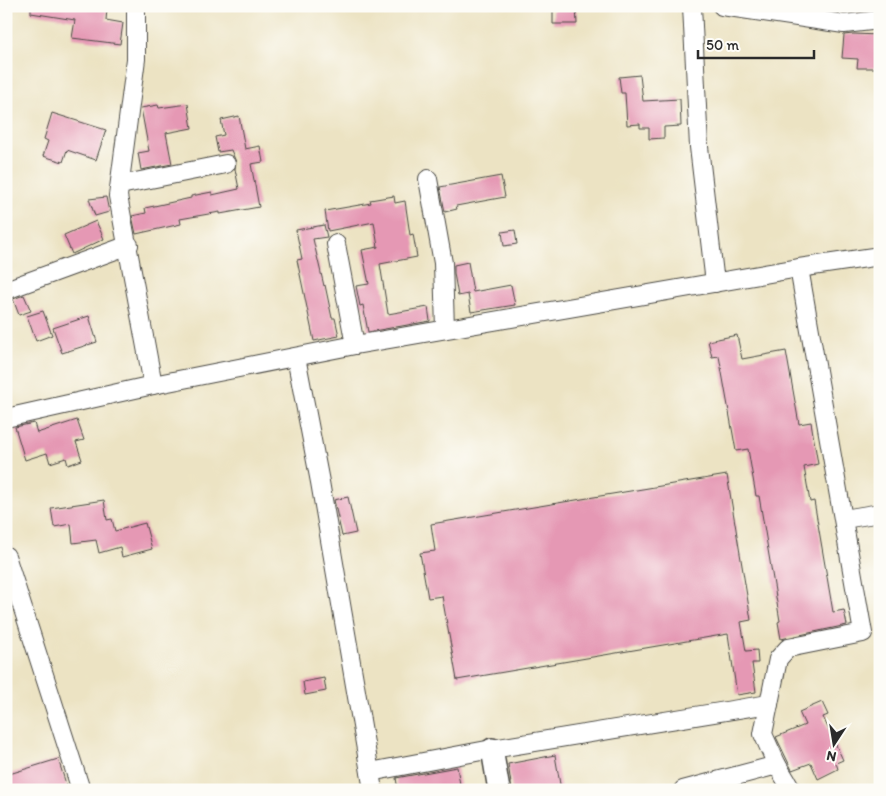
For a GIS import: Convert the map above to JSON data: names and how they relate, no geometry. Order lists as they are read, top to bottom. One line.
{"scale_bar":"50 m","north":"bottom"}
